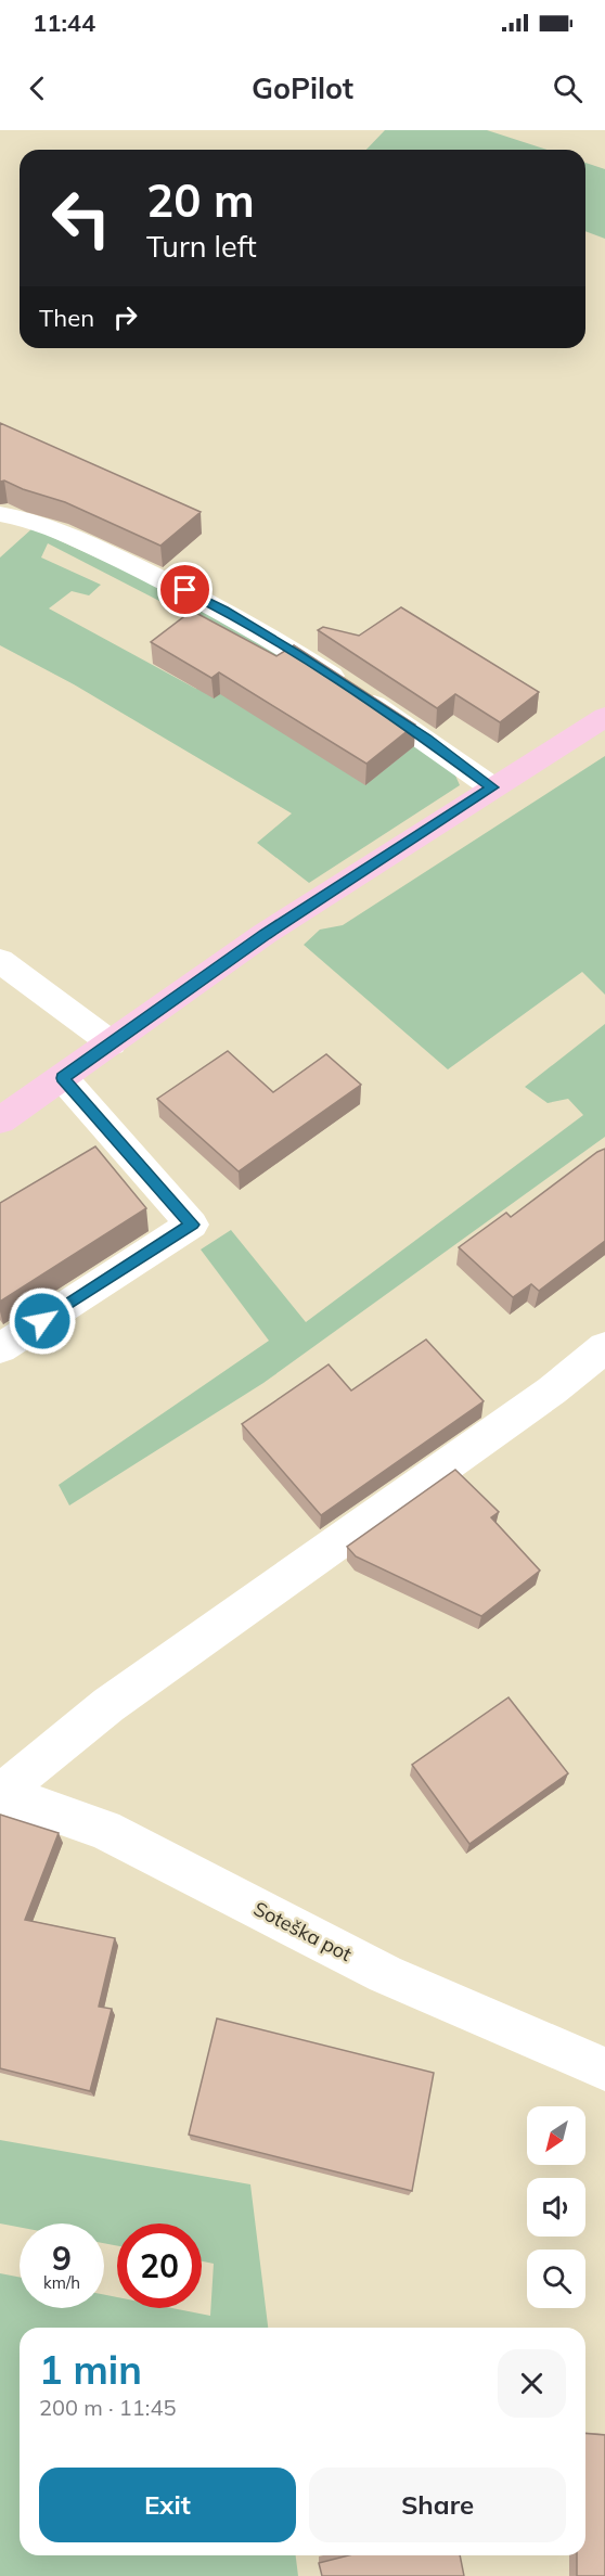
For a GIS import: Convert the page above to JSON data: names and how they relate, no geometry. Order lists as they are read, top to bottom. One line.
{"streets":{"street":["Soteška pot"]},"north":"bottom left","page":{"status":"11:44","header":"GoPilot","turn":["20 m","Turn left"],"then":"Then","speed":"9 km/h","limit":"20","heading":["1 min","200 m · 11:45"],"buttons":["Exit","Share"]}}
